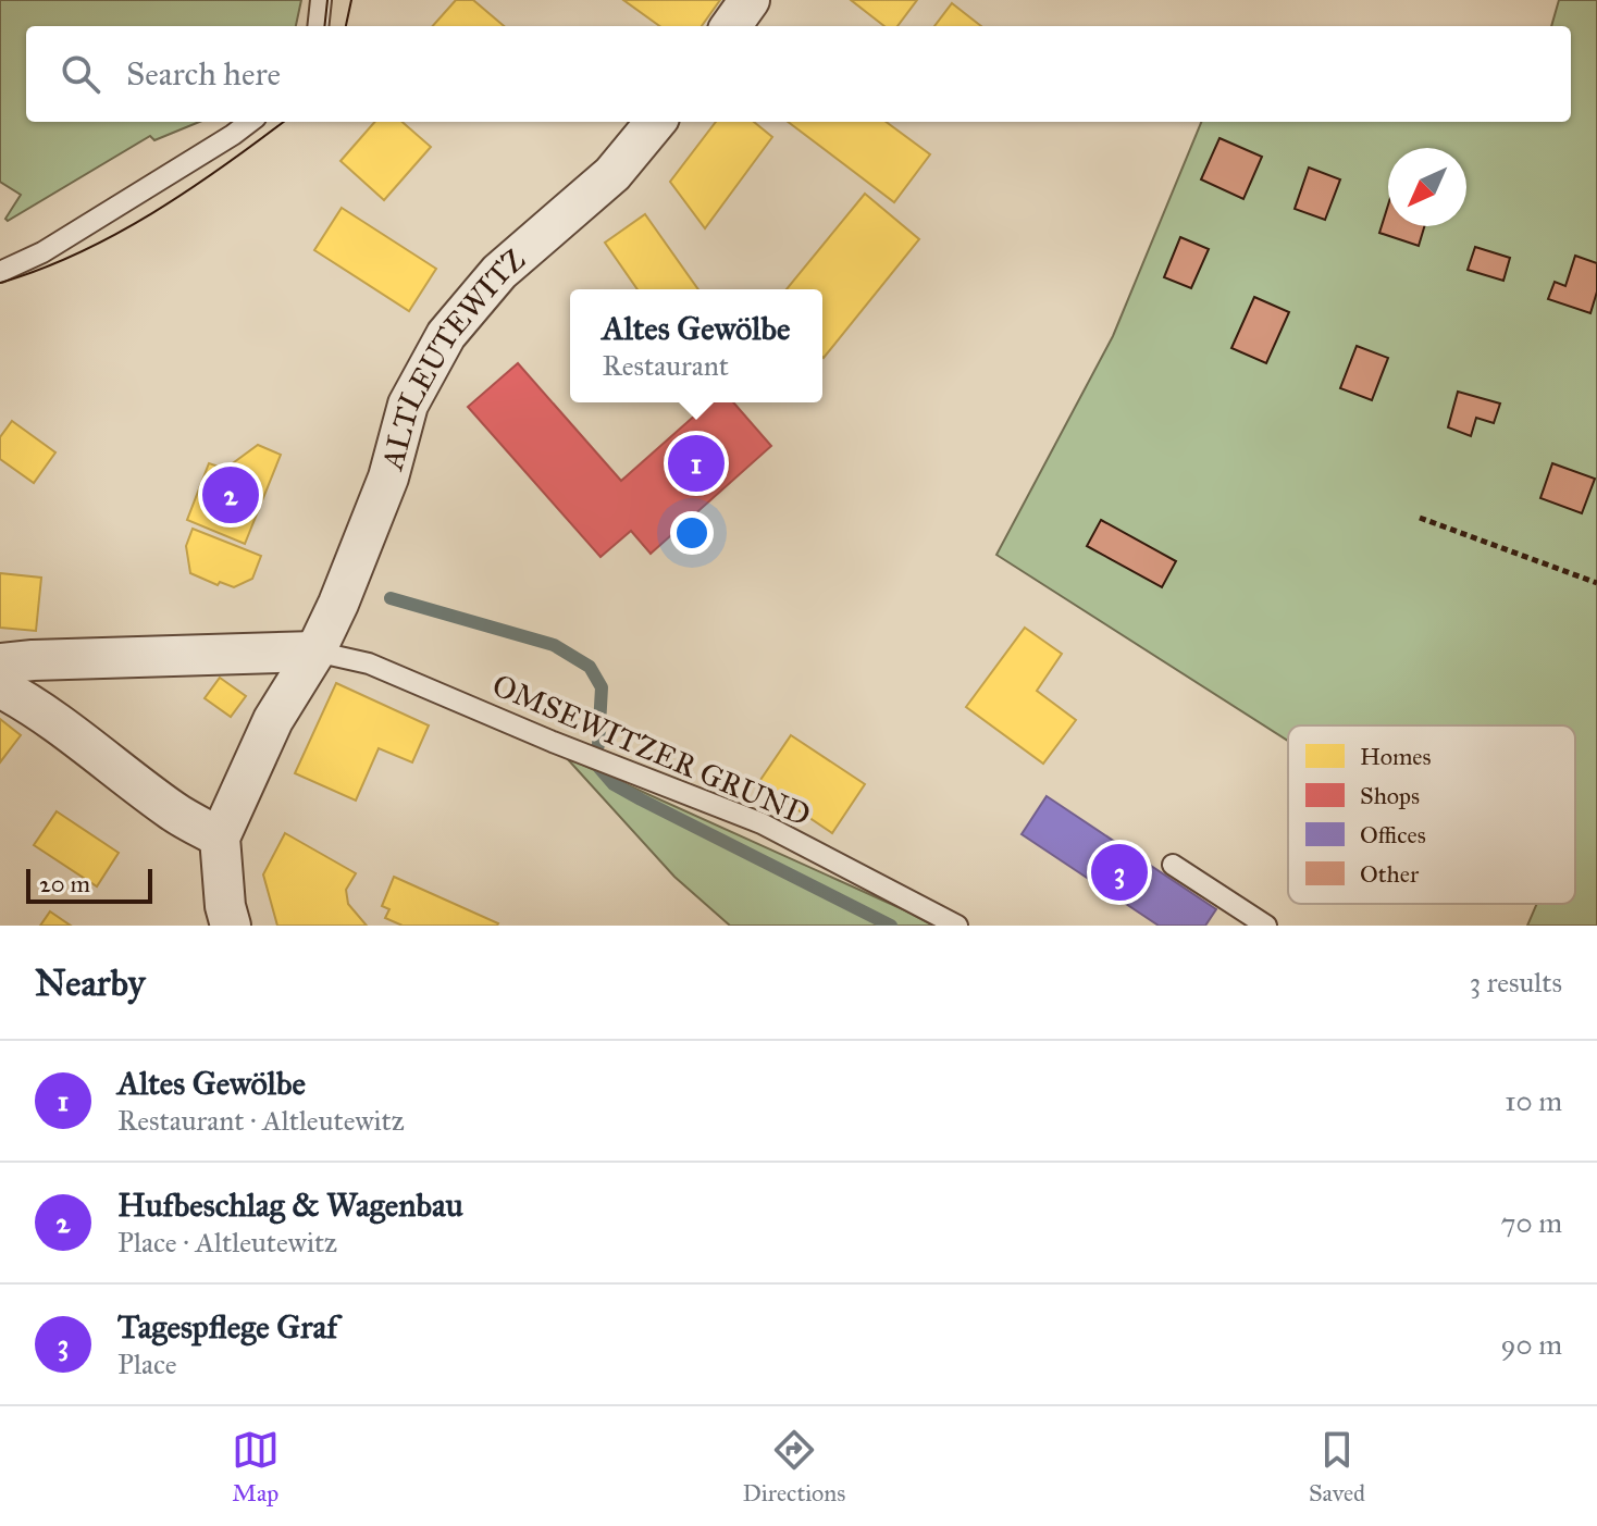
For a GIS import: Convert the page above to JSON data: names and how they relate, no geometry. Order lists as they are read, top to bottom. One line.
{"streets":{"street":["ALTLEUTEWITZ"],"lane":["OMSEWITZER GRUND"]},"crossings":[["ALTLEUTEWITZ","OMSEWITZER GRUND"]],"legend":["Homes","Shops","Offices","Other"],"scale_bar":"20 m","north":"bottom left","page":{"search":"Search here","popup":["Altes Gewölbe","Restaurant"],"pins":["1","2","3"],"scale":"20 m","heading":["Nearby","3 results"],"list":[{"mark":"1","name":"Altes Gewölbe","note":"Restaurant · Altleutewitz","value":"10 m"},{"mark":"2","name":"Hufbeschlag & Wagenbau","note":"Place · Altleutewitz","value":"70 m"},{"mark":"3","name":"Tagespflege Graf","note":"Place","value":"90 m"}],"nav":["Map","Directions","Saved"]}}
